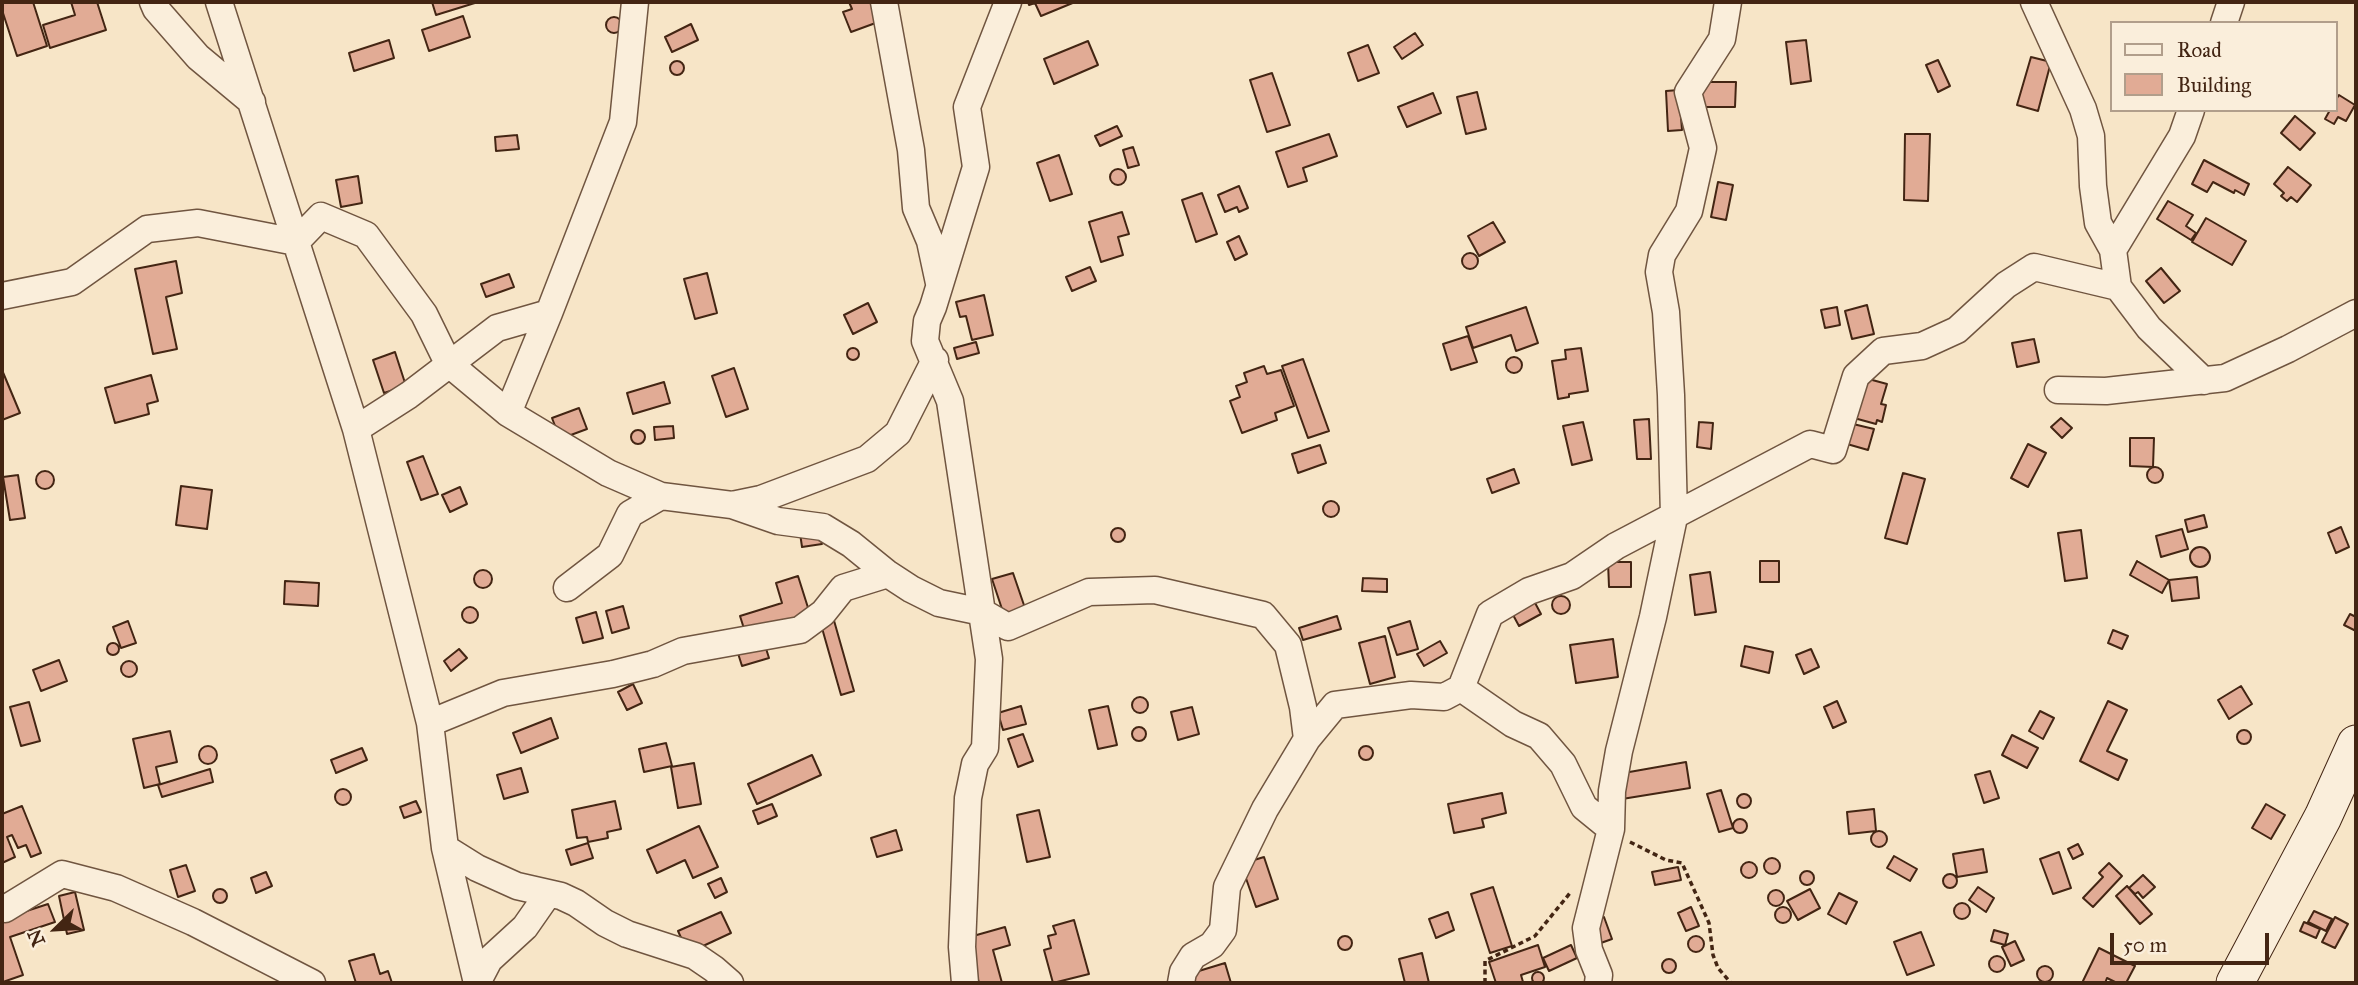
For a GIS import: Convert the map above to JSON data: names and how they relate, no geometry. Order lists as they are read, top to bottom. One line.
{"legend":["Road","Building"],"scale_bar":"50 m","north":"bottom left"}
